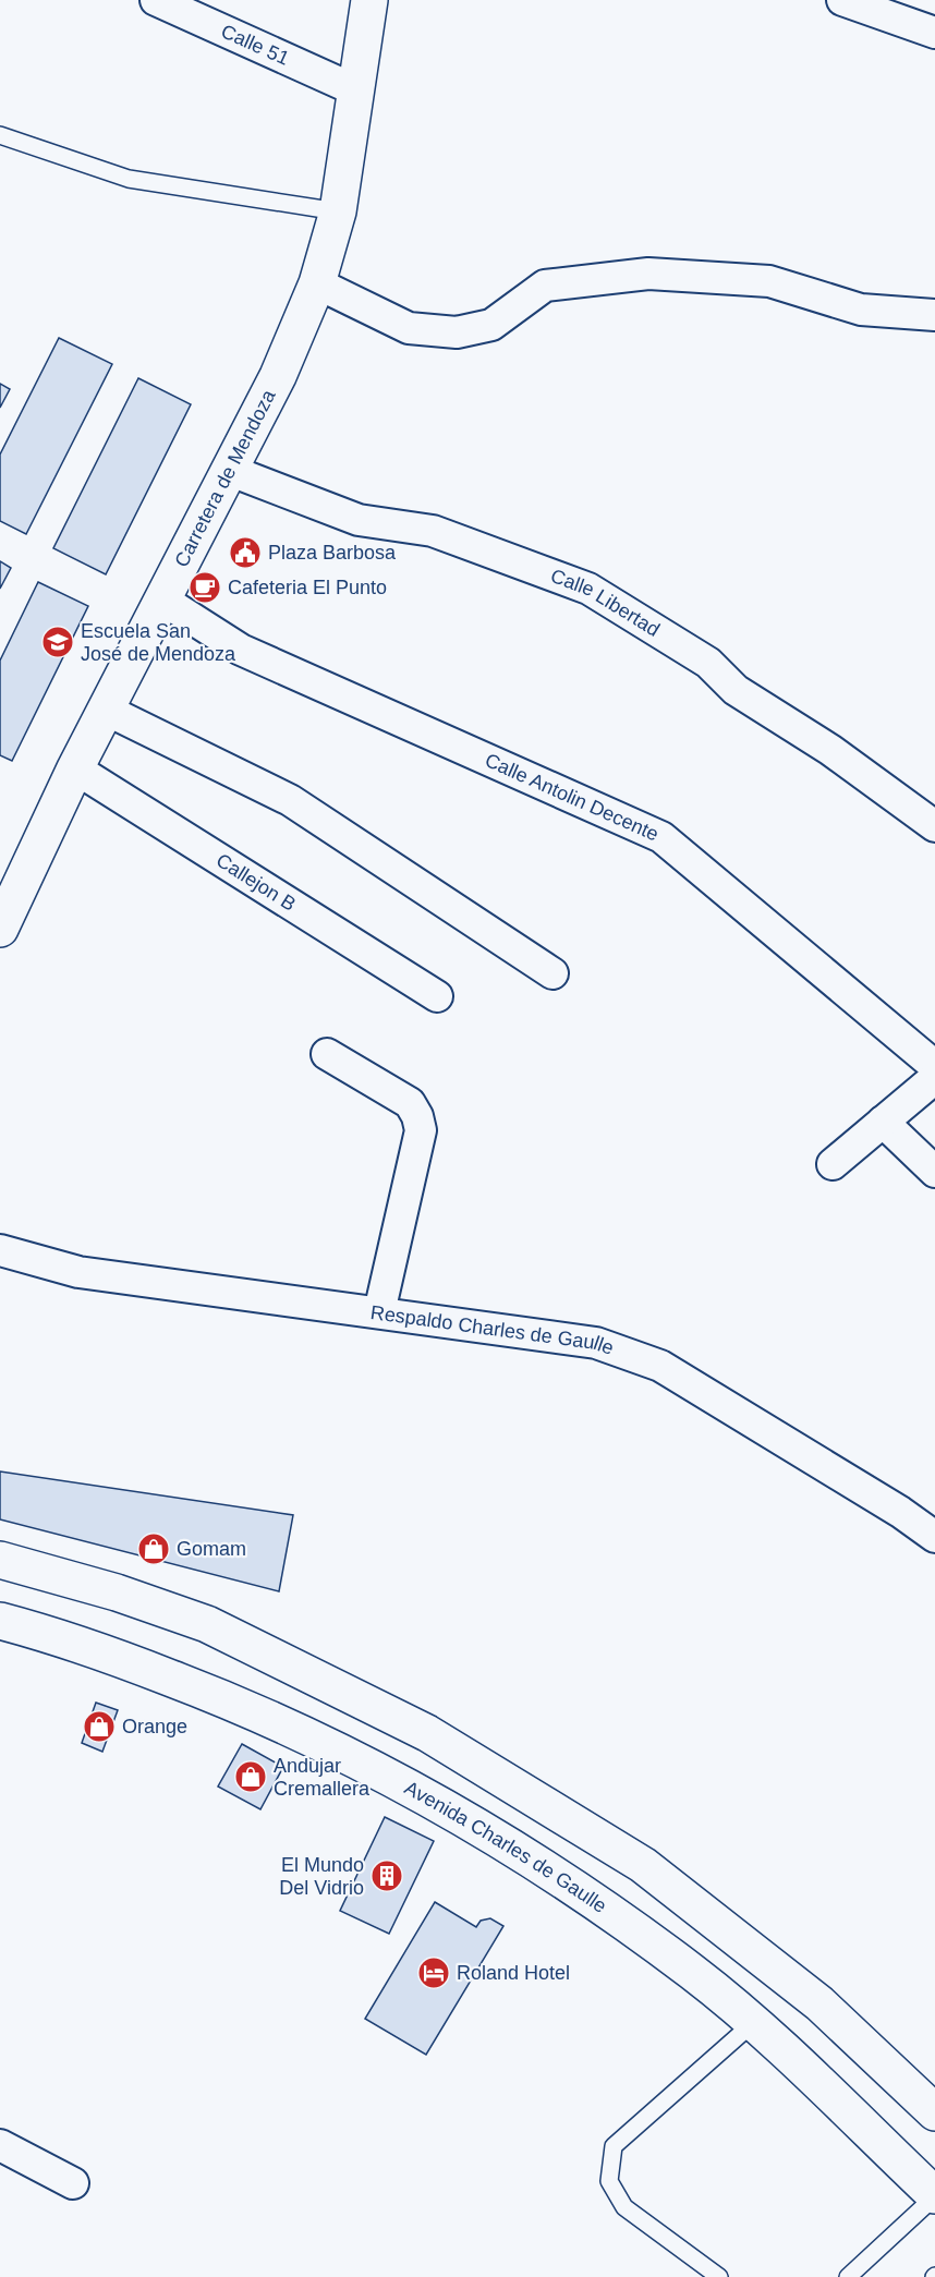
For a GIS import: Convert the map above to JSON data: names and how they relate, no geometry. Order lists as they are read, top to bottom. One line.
{"streets":{"main road":["Carretera de Mendoza","Avenida Charles de Gaulle"],"street":["Calle 51","Calle Libertad","Calle Antolin Decente","Callejon B","Respaldo Charles de Gaulle"]},"crossings":[["Calle 51","Carretera de Mendoza"],["Carretera de Mendoza","Calle Libertad"],["Carretera de Mendoza","Calle Antolin Decente"],["Carretera de Mendoza","Callejon B"]],"places":{"public building":["Plaza Barbosa"],"cafe":["Cafeteria El Punto"],"school or university":["Escuela San José de Mendoza"],"shop":["Gomam","Orange","Andujar Cremallera"],"building":["El Mundo Del Vidrio"],"hotel":["Roland Hotel"]}}
